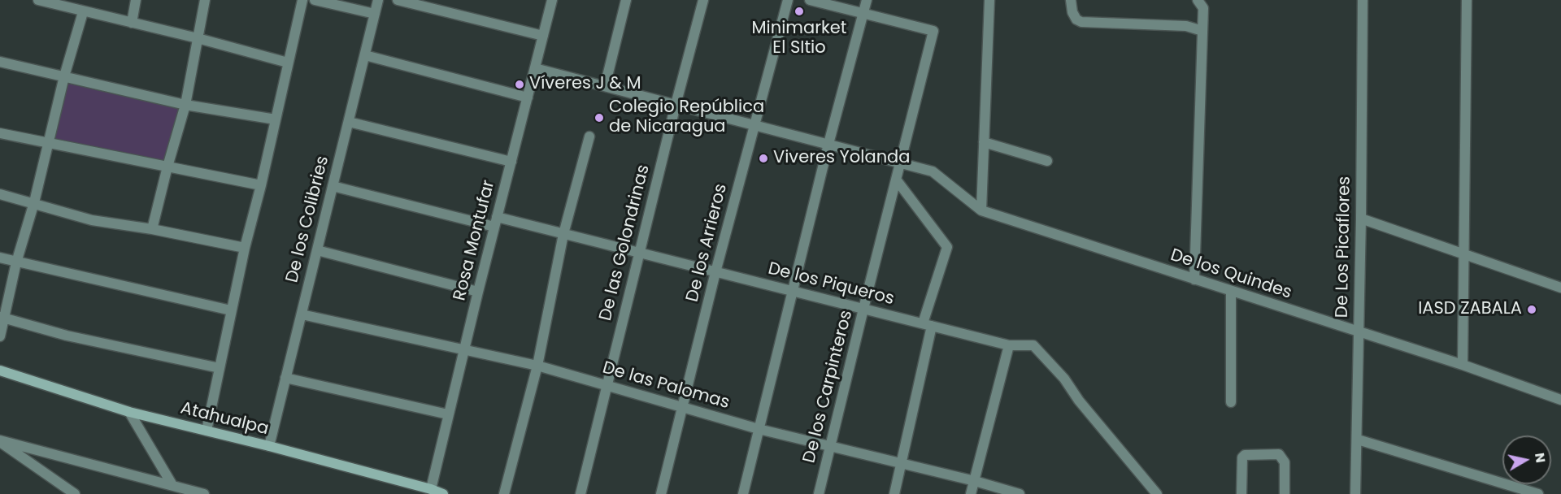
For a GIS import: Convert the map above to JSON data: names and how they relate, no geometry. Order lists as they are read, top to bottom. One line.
{"streets":{"street":["De los Colibries","Rosa Montufar","De las Golondrinas","De los Arrieros","De Los Picaflores","De los Quindes","De los Piqueros","De las Palomas","De los Carpinteros","Atahualpa"]},"crossings":[["De los Colibries","De los Piqueros"],["De los Colibries","De las Palomas"],["De los Colibries","Atahualpa"],["Rosa Montufar","De los Quindes"],["Rosa Montufar","De los Piqueros"],["Rosa Montufar","De las Palomas"],["Rosa Montufar","Atahualpa"],["De las Golondrinas","De los Quindes"],["De las Golondrinas","De los Piqueros"],["De las Golondrinas","De las Palomas"],["De los Arrieros","De los Quindes"],["De los Arrieros","De los Piqueros"],["De los Arrieros","De las Palomas"],["De Los Picaflores","De los Quindes"],["De los Quindes","De los Carpinteros"],["De los Piqueros","De los Carpinteros"],["De las Palomas","De los Carpinteros"]],"places":["Minimarket El SItio","Víveres J & M","Colegio República de Nicaragua","Viveres Yolanda","IASD ZABALA"],"north":"right"}
